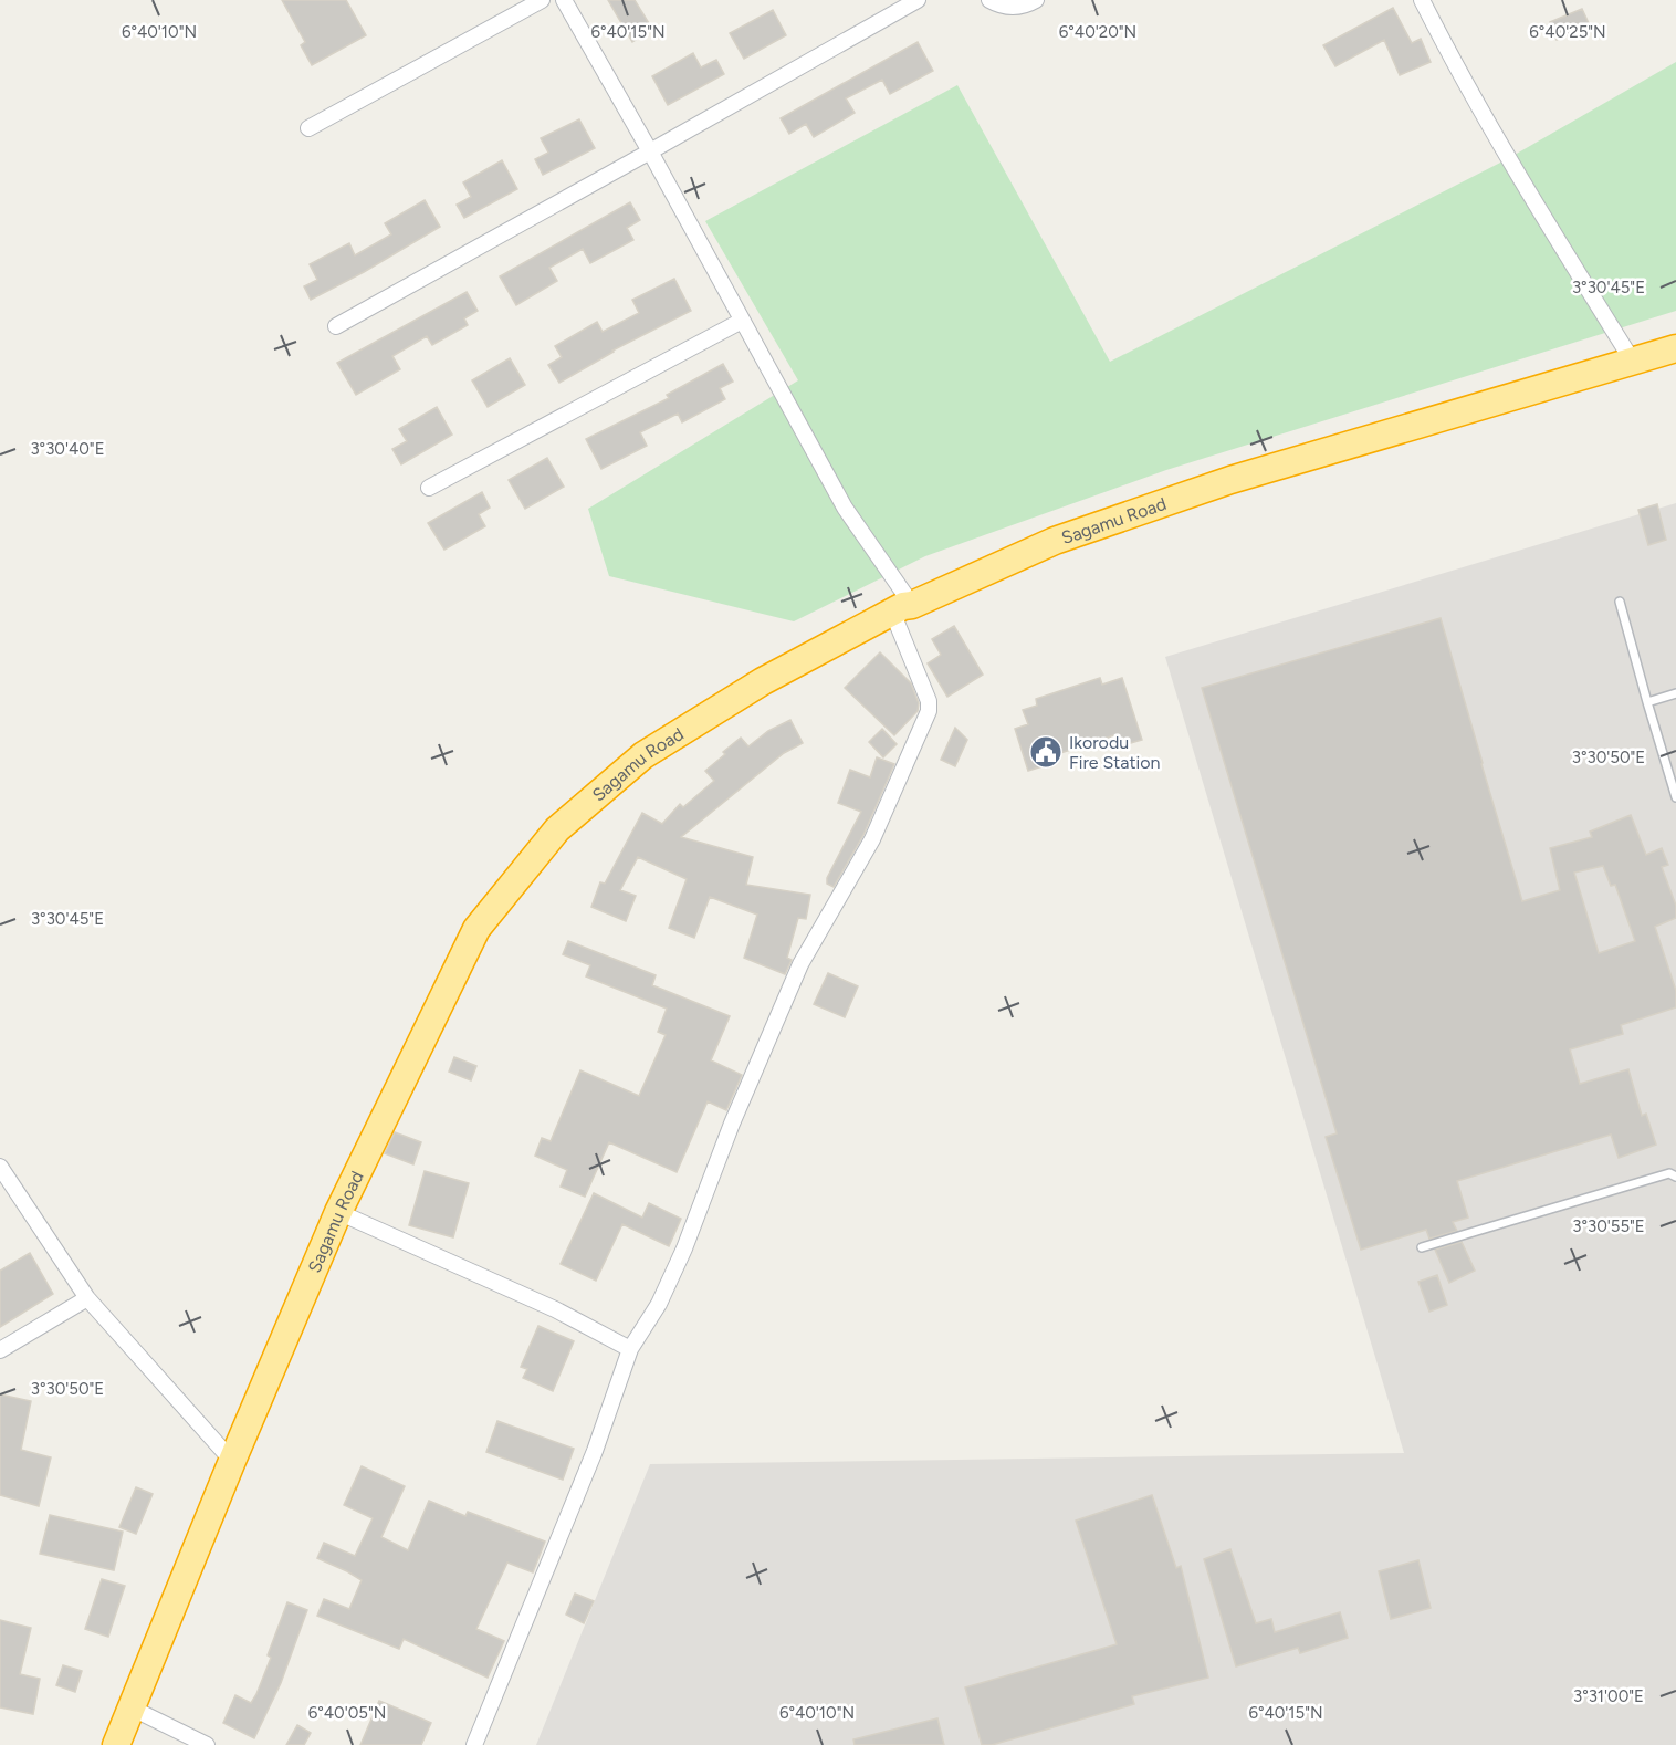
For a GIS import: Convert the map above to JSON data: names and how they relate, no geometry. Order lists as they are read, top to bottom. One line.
{"streets":{"highway":["Sagamu Road"]},"places":{"public building":["Ikorodu Fire Station"]},"coordinates":["6°40'25\"N","6°40'10\"N","6°40'15\"N","6°40'20\"N","3°30'45\"E","3°30'40\"E","3°30'50\"E","3°30'55\"E","3°31'00\"E","6°40'05\"N"]}
